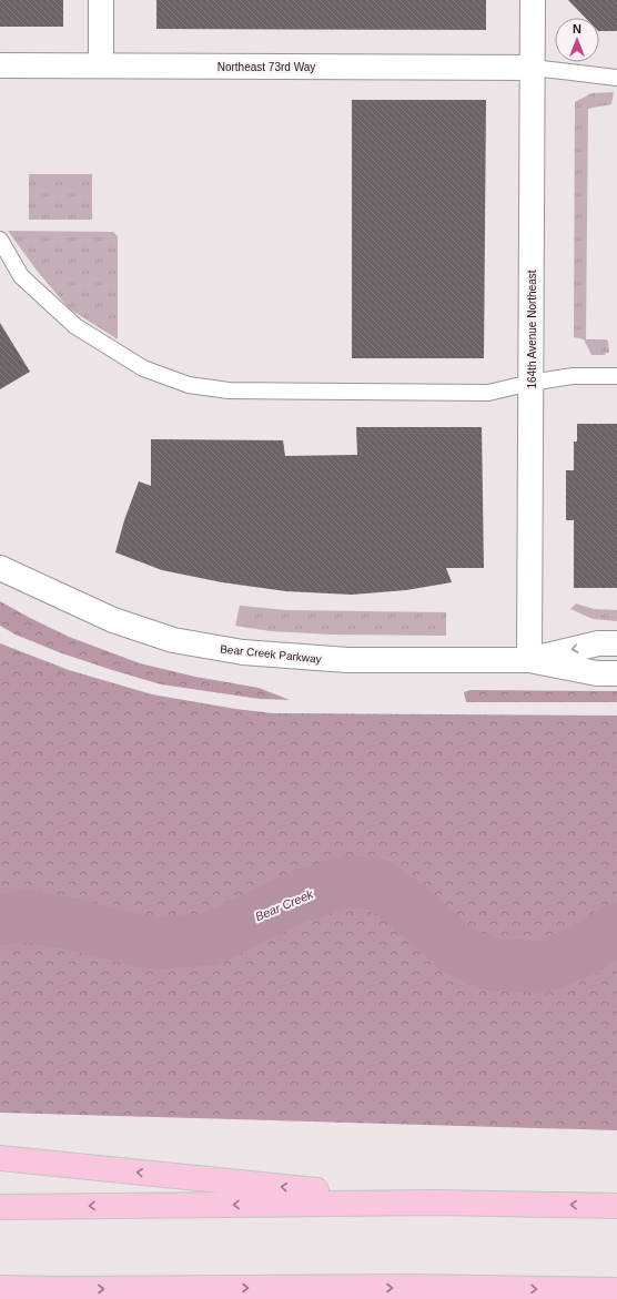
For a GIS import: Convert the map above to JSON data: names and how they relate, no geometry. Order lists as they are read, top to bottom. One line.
{"streets":{"street":["Northeast 73rd Way","164th Avenue Northeast","Bear Creek Parkway"]},"crossings":[["Northeast 73rd Way","164th Avenue Northeast"],["164th Avenue Northeast","Bear Creek Parkway"]],"water":["Bear Creek"],"north":"top"}
